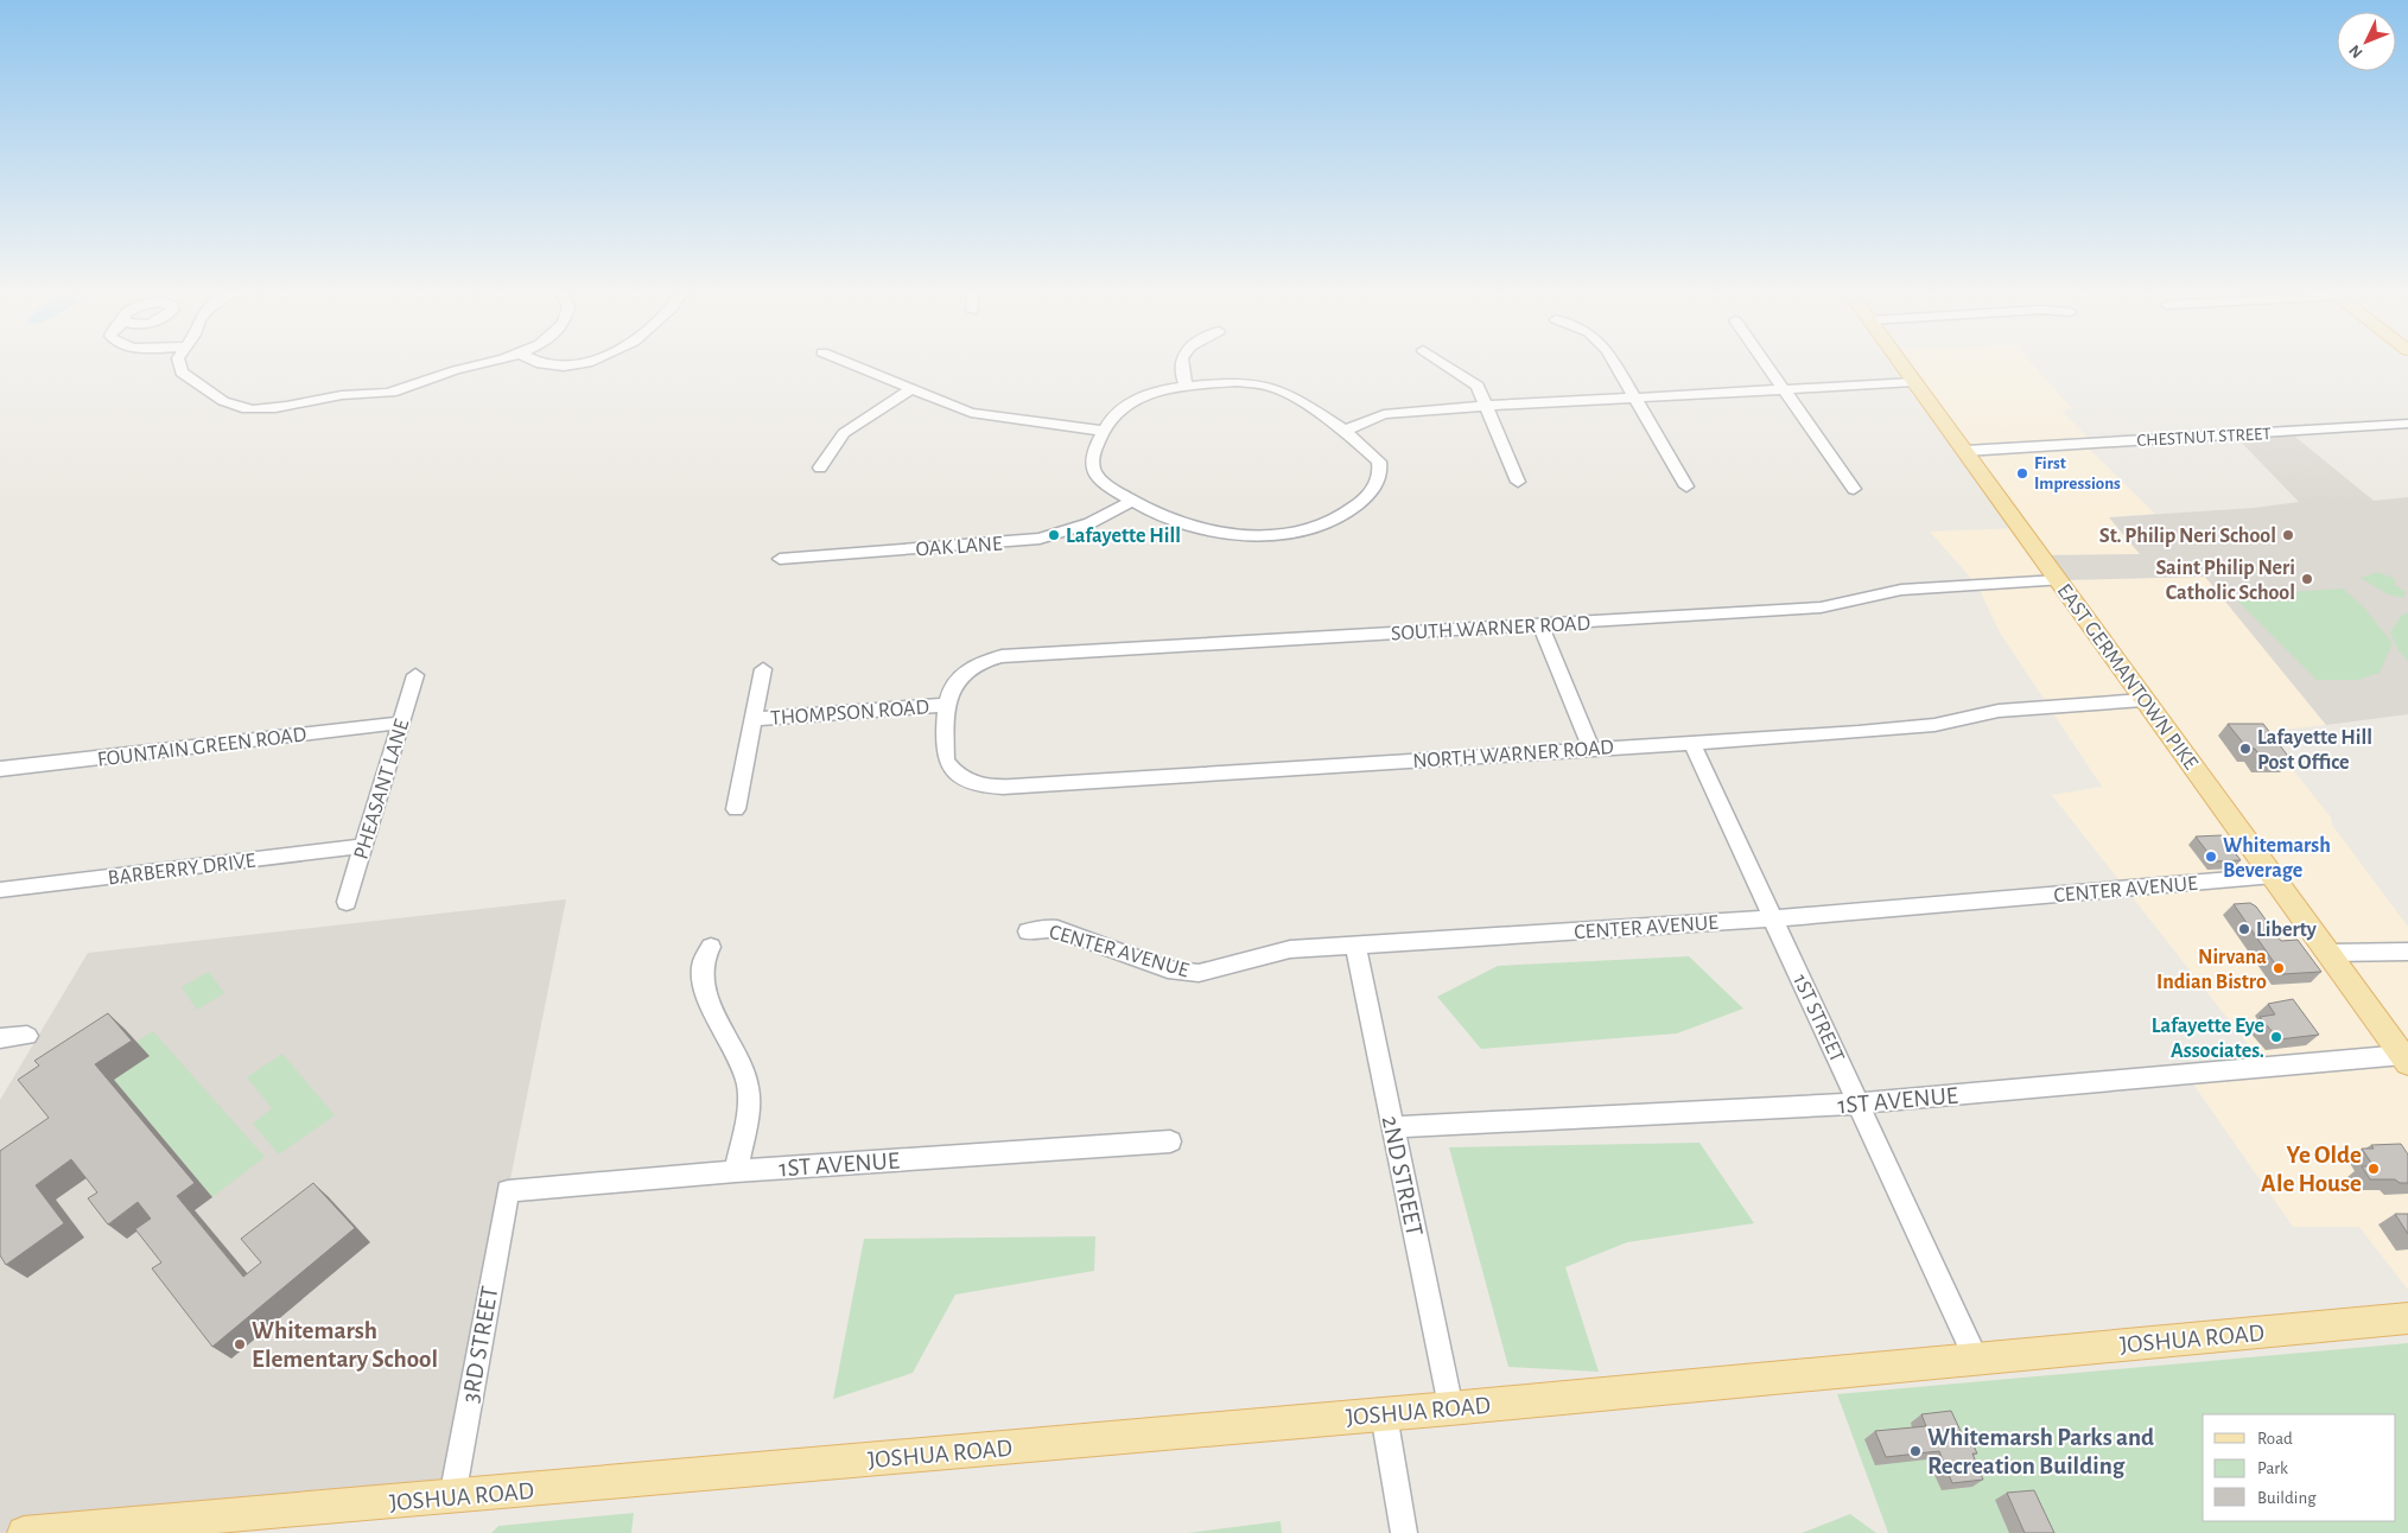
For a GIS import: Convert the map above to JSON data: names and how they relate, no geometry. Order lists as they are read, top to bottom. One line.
{"streets":{"main road":["EAST GERMANTOWN PIKE","JOSHUA ROAD"],"street":["CHESTNUT STREET","OAK LANE","SOUTH WARNER ROAD","THOMPSON ROAD","FOUNTAIN GREEN ROAD","NORTH WARNER ROAD","PHEASANT LANE","BARBERRY DRIVE","CENTER AVENUE","1ST STREET","1ST AVENUE","2ND STREET","3RD STREET"]},"crossings":[["CHESTNUT STREET","EAST GERMANTOWN PIKE"],["SOUTH WARNER ROAD","EAST GERMANTOWN PIKE"],["SOUTH WARNER ROAD","THOMPSON ROAD"],["SOUTH WARNER ROAD","NORTH WARNER ROAD"],["EAST GERMANTOWN PIKE","NORTH WARNER ROAD"],["EAST GERMANTOWN PIKE","CENTER AVENUE"],["EAST GERMANTOWN PIKE","1ST AVENUE"],["THOMPSON ROAD","NORTH WARNER ROAD"],["FOUNTAIN GREEN ROAD","PHEASANT LANE"],["NORTH WARNER ROAD","1ST STREET"],["PHEASANT LANE","BARBERRY DRIVE"],["CENTER AVENUE","1ST STREET"],["CENTER AVENUE","2ND STREET"],["1ST STREET","1ST AVENUE"],["1ST STREET","JOSHUA ROAD"],["1ST AVENUE","2ND STREET"],["1ST AVENUE","3RD STREET"],["2ND STREET","JOSHUA ROAD"],["JOSHUA ROAD","3RD STREET"]],"places":["First Impressions","Lafayette Hill","St. Philip Neri School","Saint Philip Neri Catholic School","Lafayette Hill Post Office","Whitemarsh Beverage","Liberty","Nirvana Indian Bistro","Lafayette Eye Associates.","Ye Olde Ale House","Whitemarsh Elementary School","Whitemarsh Parks and Recreation Building"],"legend":["Road","Park","Building"],"north":"bottom left"}
